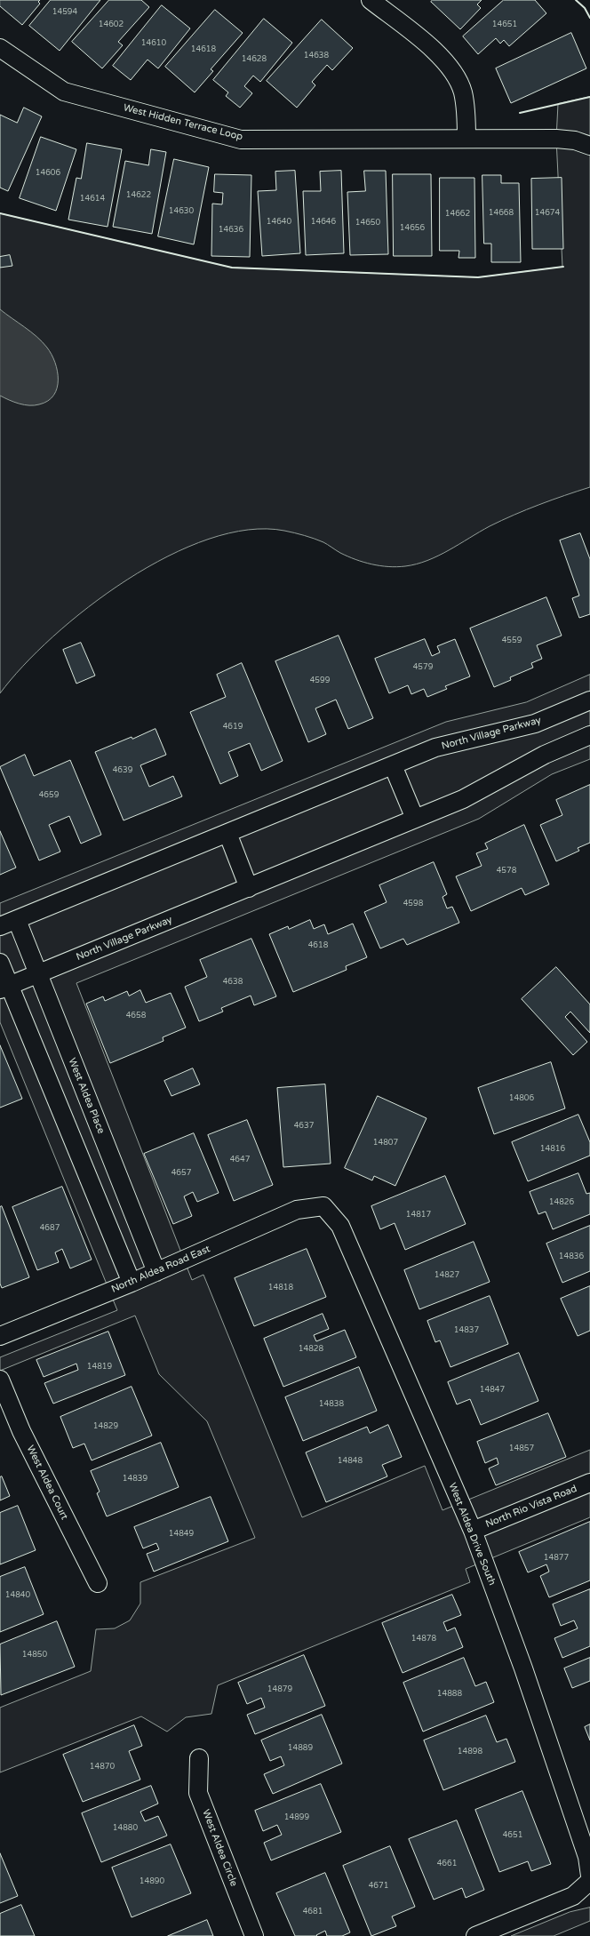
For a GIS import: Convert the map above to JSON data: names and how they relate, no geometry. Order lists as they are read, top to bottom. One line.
{"streets":{"street":["West Hidden Terrace Loop","North Village Parkway","West Aldea Place","North Aldea Road East","West Aldea Court","North Rio Vista Road","West Aldea Drive South","West Aldea Circle"]},"crossings":[["North Village Parkway","West Aldea Place"],["West Aldea Place","North Aldea Road East"],["North Aldea Road East","West Aldea Drive South"],["North Rio Vista Road","West Aldea Drive South"]],"house_numbers":["14594","14602","14651","14610","14618","14638","14628","14606","14622","14614","14630","14668","14674","14662","14640","14646","14650","14656","14636","4559","4579","4599","4619","4639","4659","4578","4598","4618","4638","4658","14806","4637","14807","14816","4647","4657","14826","14817","4687","14836","14827","14818","14837","14828","14819","14847","14838","14829","14857","14848","14839","14849","14877","14840","14878","14850","14879","14888","14889","14898","14870","14899","14880","4651","4661","14890","4671","4681"]}
